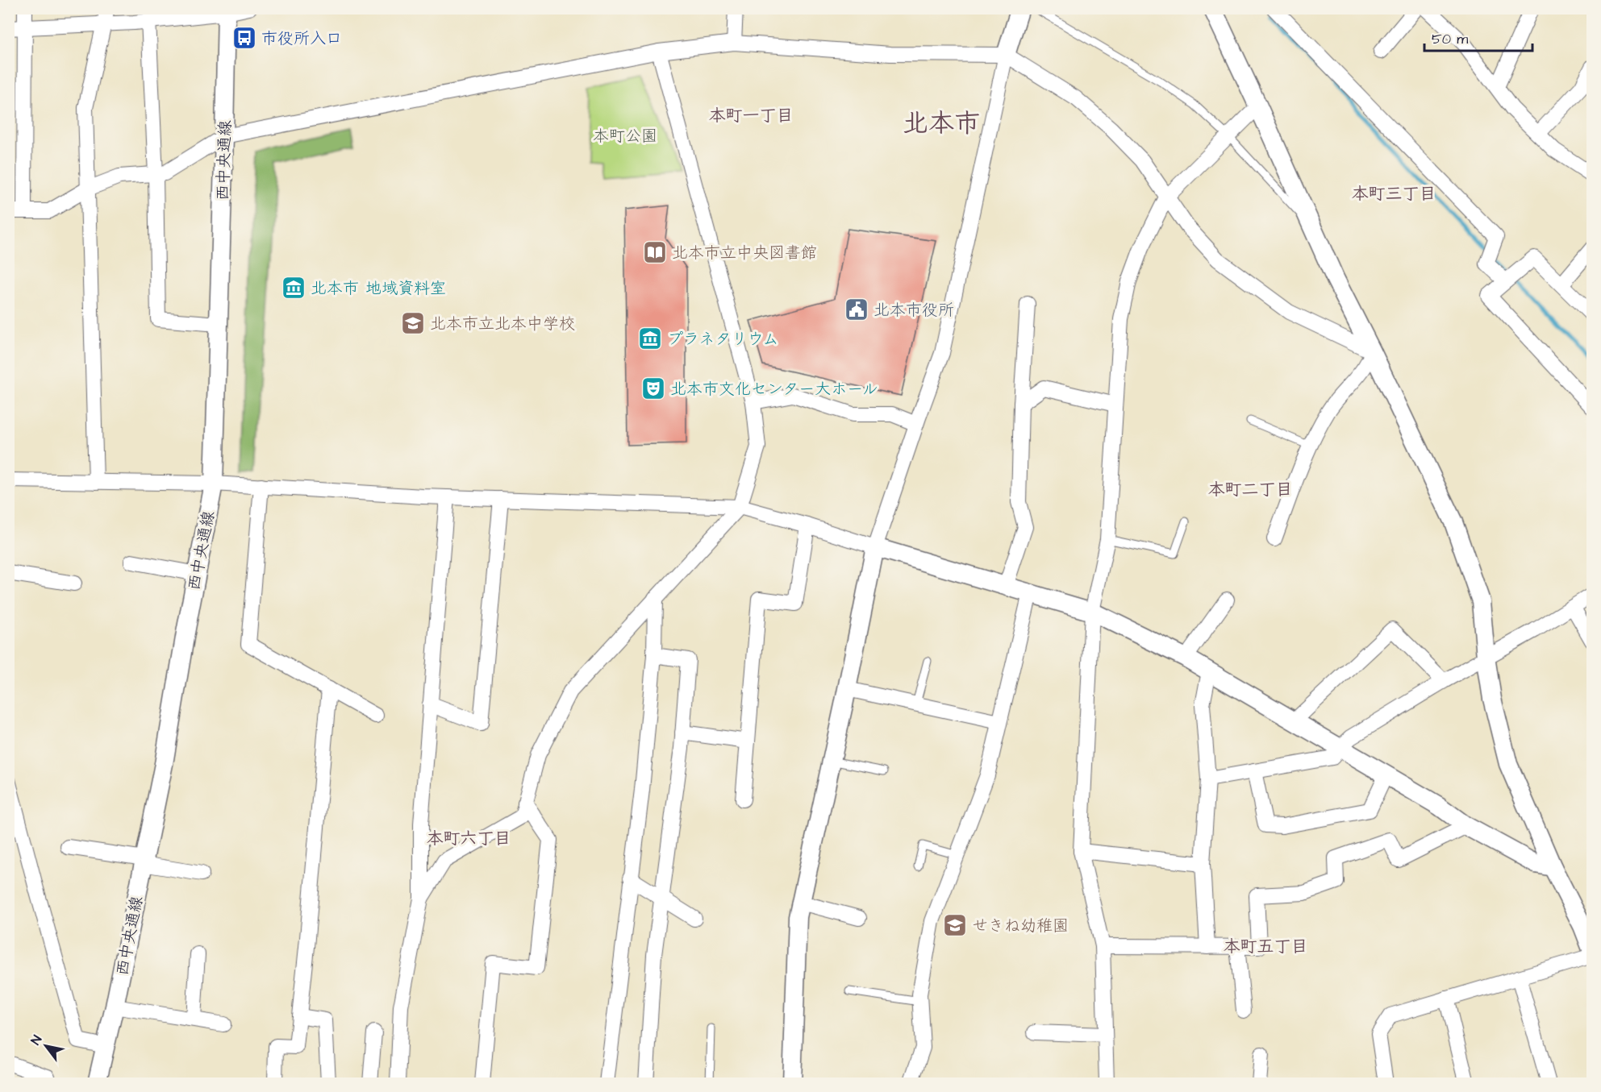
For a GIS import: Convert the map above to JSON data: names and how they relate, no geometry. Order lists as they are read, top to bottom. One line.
{"streets":{"street":["西中央通線"]},"districts":["本町一丁目","北本市","本町三丁目","本町二丁目","本町六丁目","本町五丁目"],"parks":["本町公園"],"places":{"bus stop":["市役所入口"],"library":["北本市立中央図書館"],"museum":["北本市 地域資料室","プラネタリウム"],"public building":["北本市役所"],"school or university":["北本市立北本中学校","せきね幼稚園"],"theatre":["北本市文化センター大ホール"]},"scale_bar":"50 m","north":"top left"}
